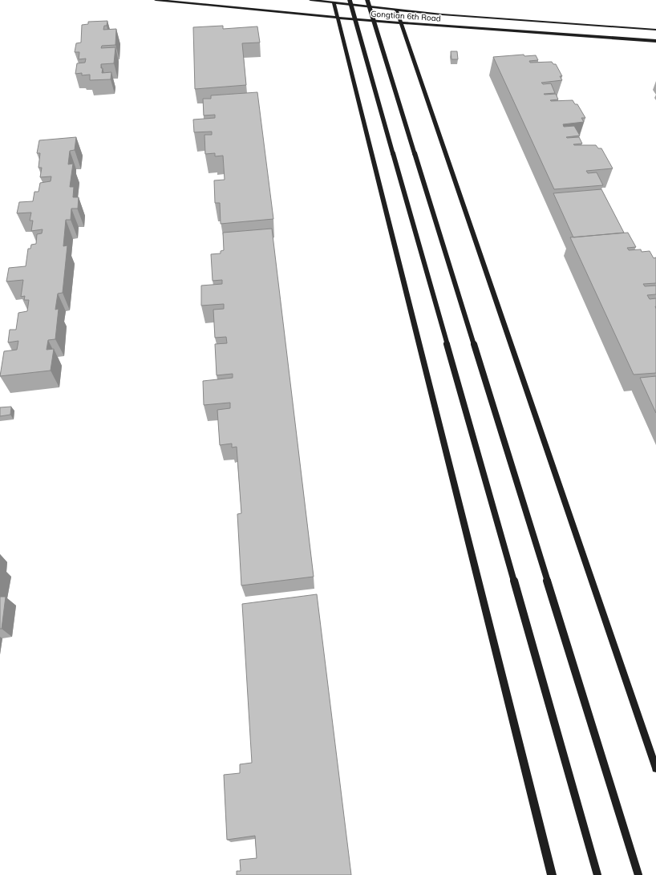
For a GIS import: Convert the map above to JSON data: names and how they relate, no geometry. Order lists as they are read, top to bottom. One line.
{"streets":{"street":["Gongtian 6th Road"]}}
